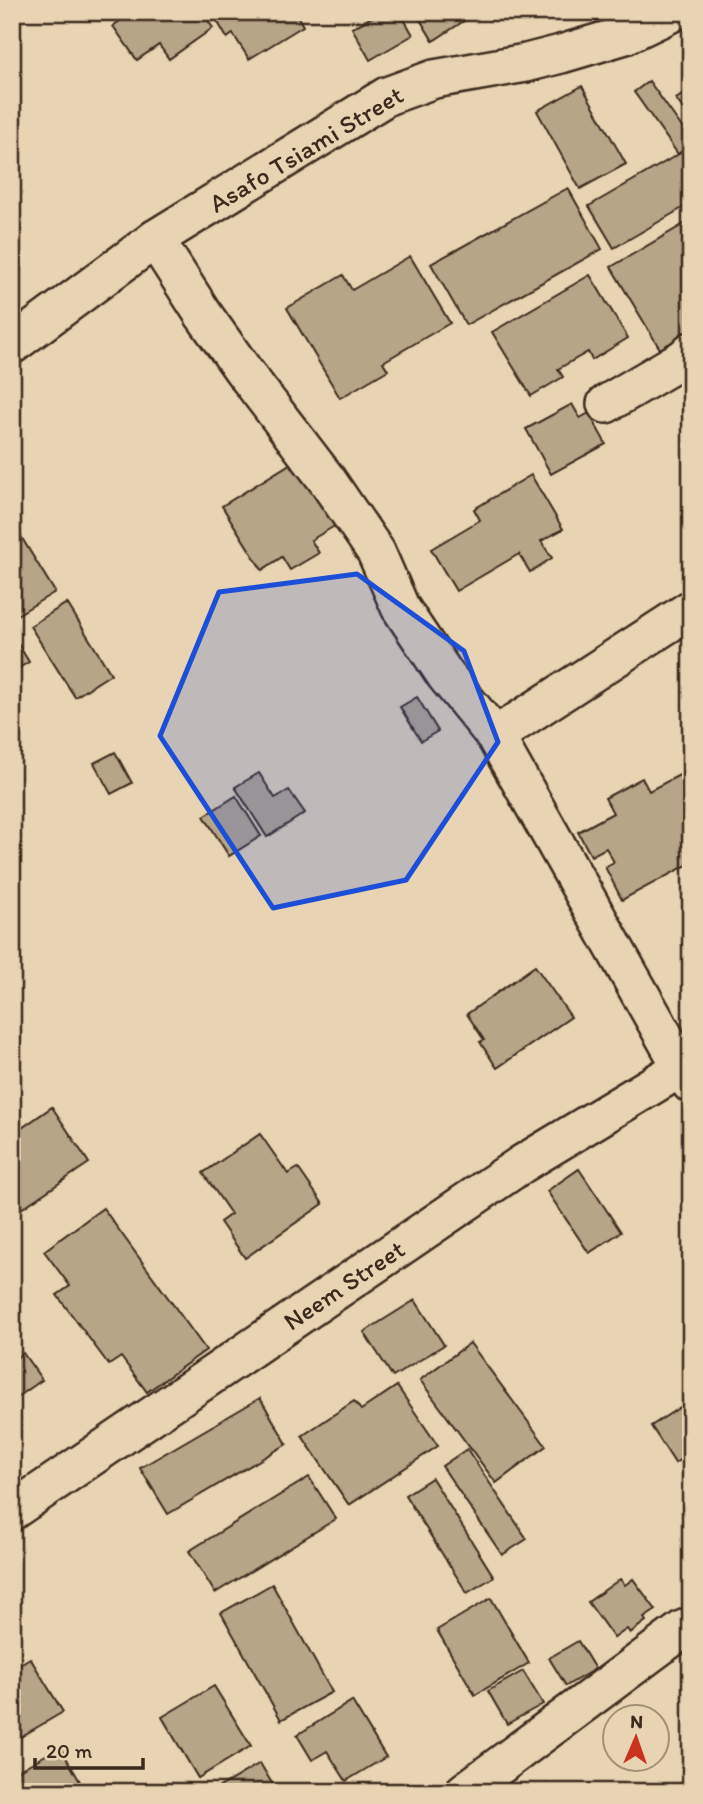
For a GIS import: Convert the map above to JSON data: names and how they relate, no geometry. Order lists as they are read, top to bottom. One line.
{"streets":{"street":["Asafo Tsiami Street","Neem Street"]},"scale_bar":"20 m","north":"top"}
